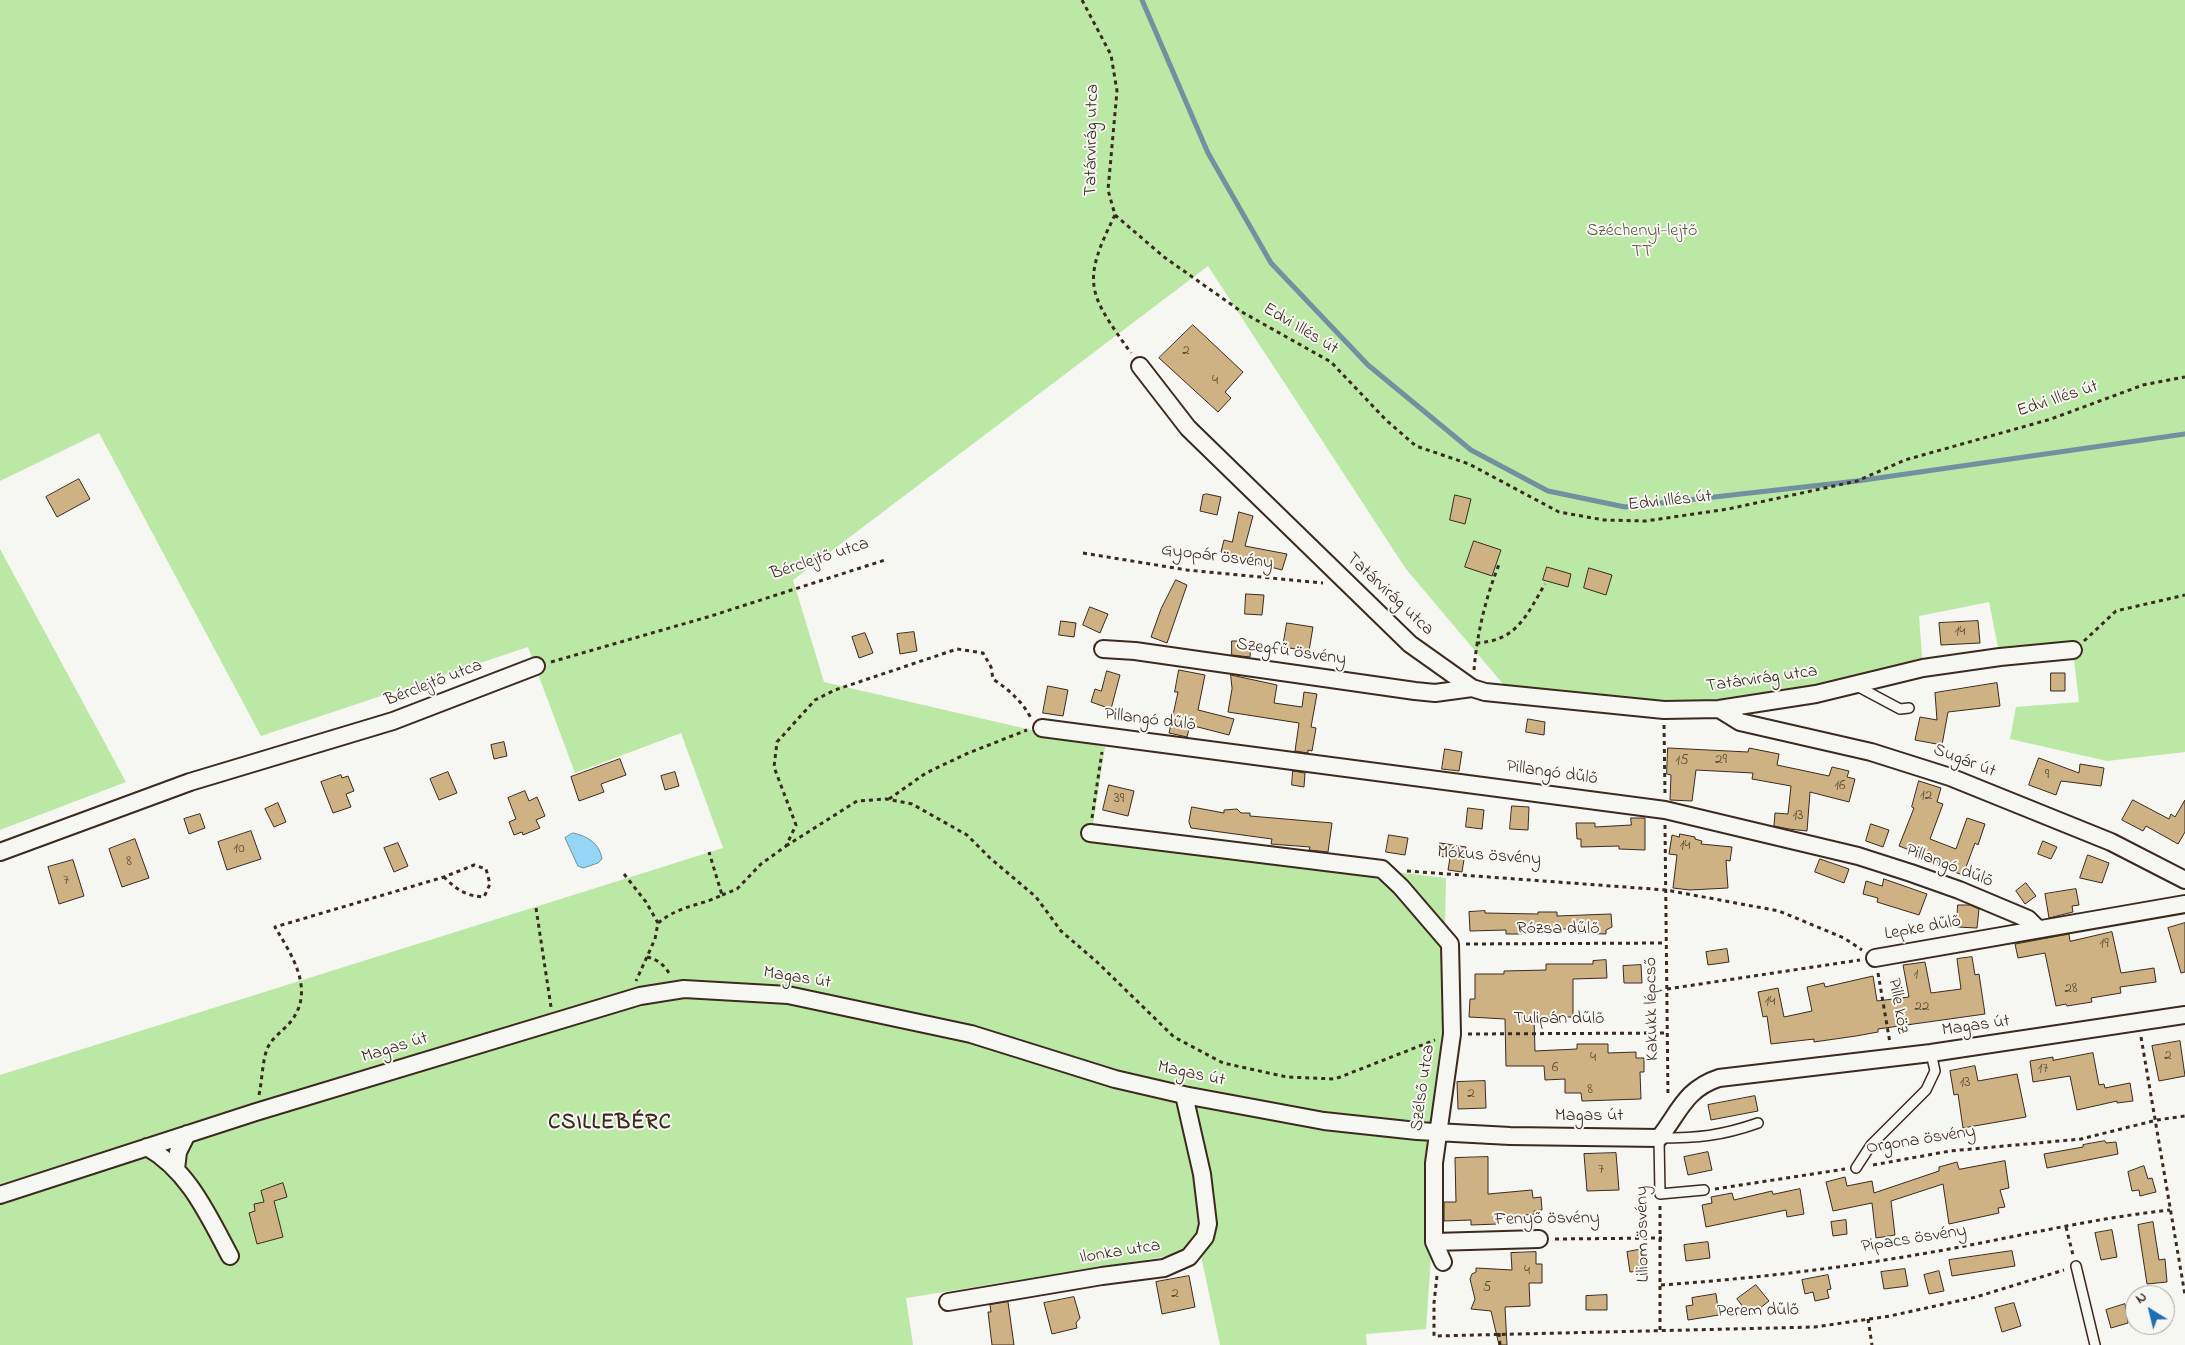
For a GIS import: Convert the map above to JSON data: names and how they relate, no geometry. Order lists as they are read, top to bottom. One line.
{"streets":{"street":["Tatárvirág utca","Bérclejtő utca","Szegfű ösvény","Pillangó dűlő","Sugár út","Lepke dűlő","Magas út","Szélső utca","Fenyő ösvény","Ilonka utca"],"lane":["Liliom ösvény"],"path":["Edvi Illés út","Gyopár ösvény","Mókus ösvény","Rózsa dűlő","Pille köz","Kakukk lépcső","Tulipán dűlő","Orgona ösvény","Pipacs ösvény","Perem dűlő"]},"crossings":[["Tatárvirág utca","Edvi Illés út"],["Tatárvirág utca","Gyopár ösvény"],["Tatárvirág utca","Szegfű ösvény"],["Tatárvirág utca","Sugár út"],["Pillangó dűlő","Lepke dűlő"],["Mókus ösvény","Lepke dűlő"],["Mókus ösvény","Pille köz"],["Mókus ösvény","Kakukk lépcső"],["Lepke dűlő","Pille köz"],["Lepke dűlő","Kakukk lépcső"],["Rózsa dűlő","Kakukk lépcső"],["Rózsa dűlő","Szélső utca"],["Magas út","Pille köz"],["Magas út","Szélső utca"],["Magas út","Liliom ösvény"],["Magas út","Ilonka utca"],["Kakukk lépcső","Tulipán dűlő"],["Tulipán dűlő","Szélső utca"],["Szélső utca","Fenyő ösvény"],["Szélső utca","Perem dűlő"],["Fenyő ösvény","Liliom ösvény"],["Liliom ösvény","Pipacs ösvény"],["Liliom ösvény","Perem dűlő"]],"districts":["CSILLEBÉRC"],"parks":["Széchenyi-lejtő TT"],"house_numbers":["2","4","14","29","15","9","16","12","39","13","14","10","8","7","19","1","28","14","22","2","4","6","17","13","8","2","7","4","5","2"],"north":"top left"}
